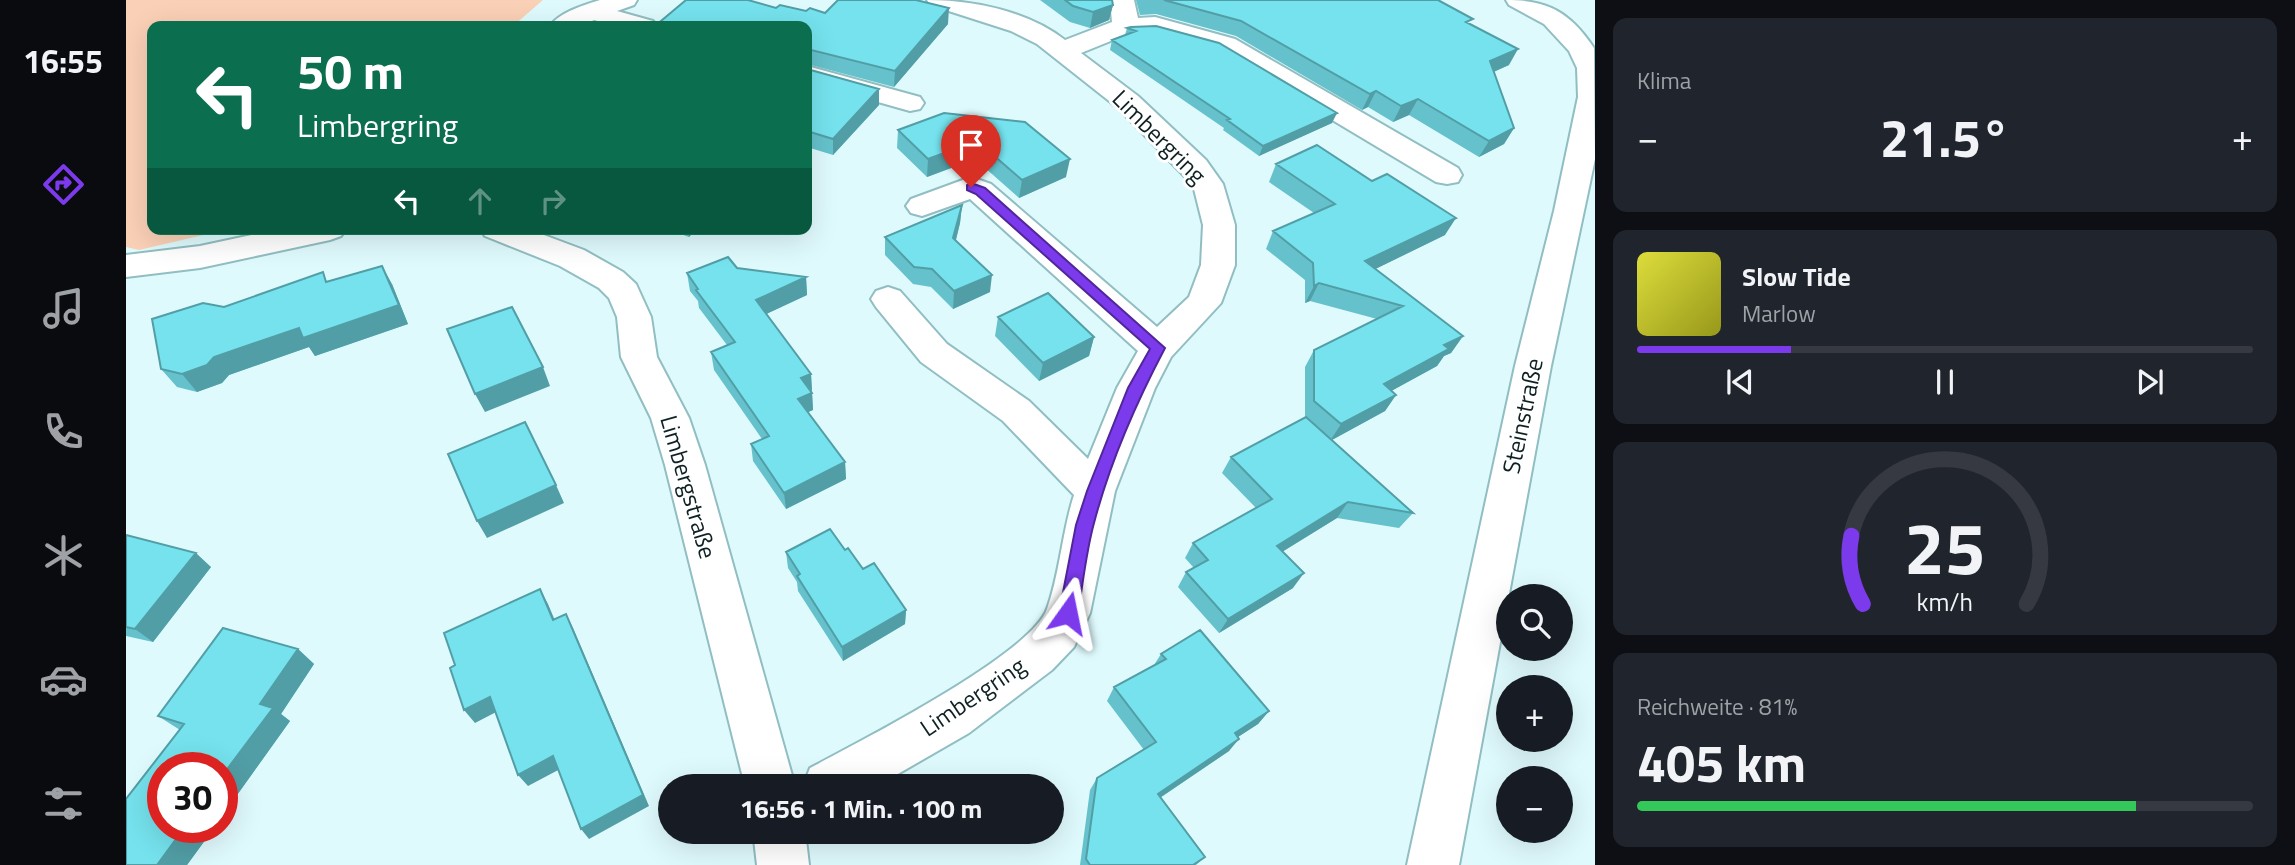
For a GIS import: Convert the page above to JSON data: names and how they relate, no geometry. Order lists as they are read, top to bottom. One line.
{"streets":{"street":["Limbergring","Steinstraße","Limbergstraße"]},"page":{"tabs":"16:55","tile":["Klima",["Reichweite · 81%","405 km"]],"turn":["50 m","Limbergring"],"heat":["−","21.5°","+"],"song":["Slow Tide","Marlow"],"map_buttons":["+","−"],"limit":"30","trip":"16:56 · 1 Min. · 100 m","gauge":["25","km/h"]}}
